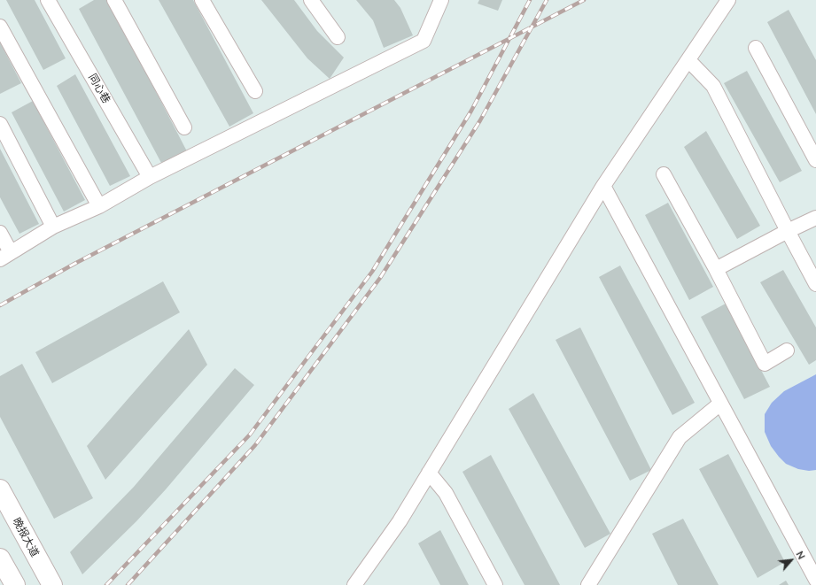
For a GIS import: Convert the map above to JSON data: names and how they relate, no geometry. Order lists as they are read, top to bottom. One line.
{"streets":{"main road":["晚报大道"],"street":["同心巷"]},"north":"top right"}
